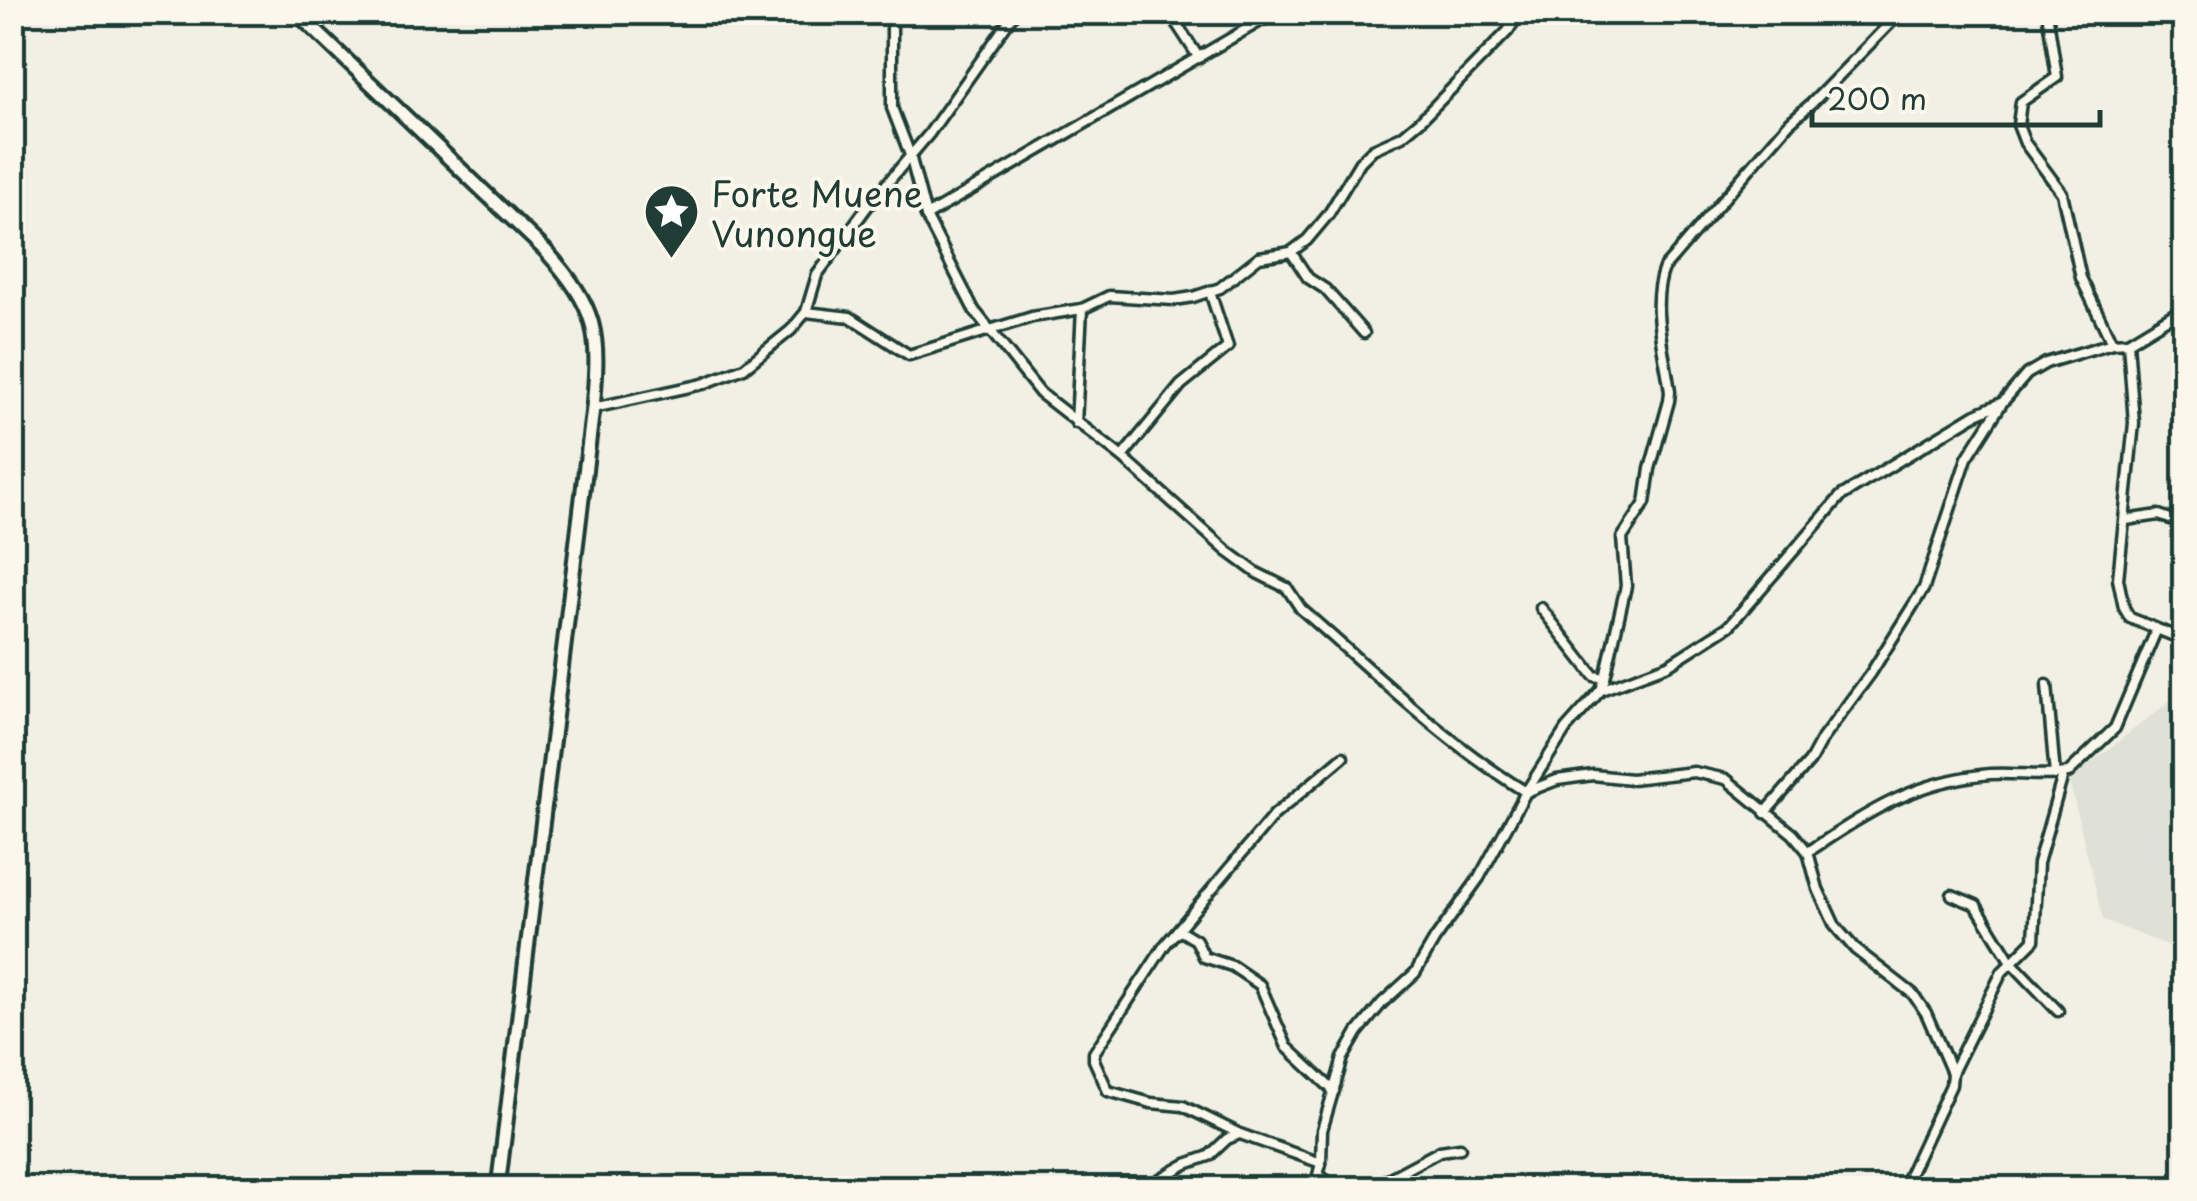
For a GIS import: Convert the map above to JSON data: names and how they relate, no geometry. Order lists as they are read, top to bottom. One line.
{"places":{"place":["Forte Muene Vunongue"]},"scale_bar":"200 m"}
